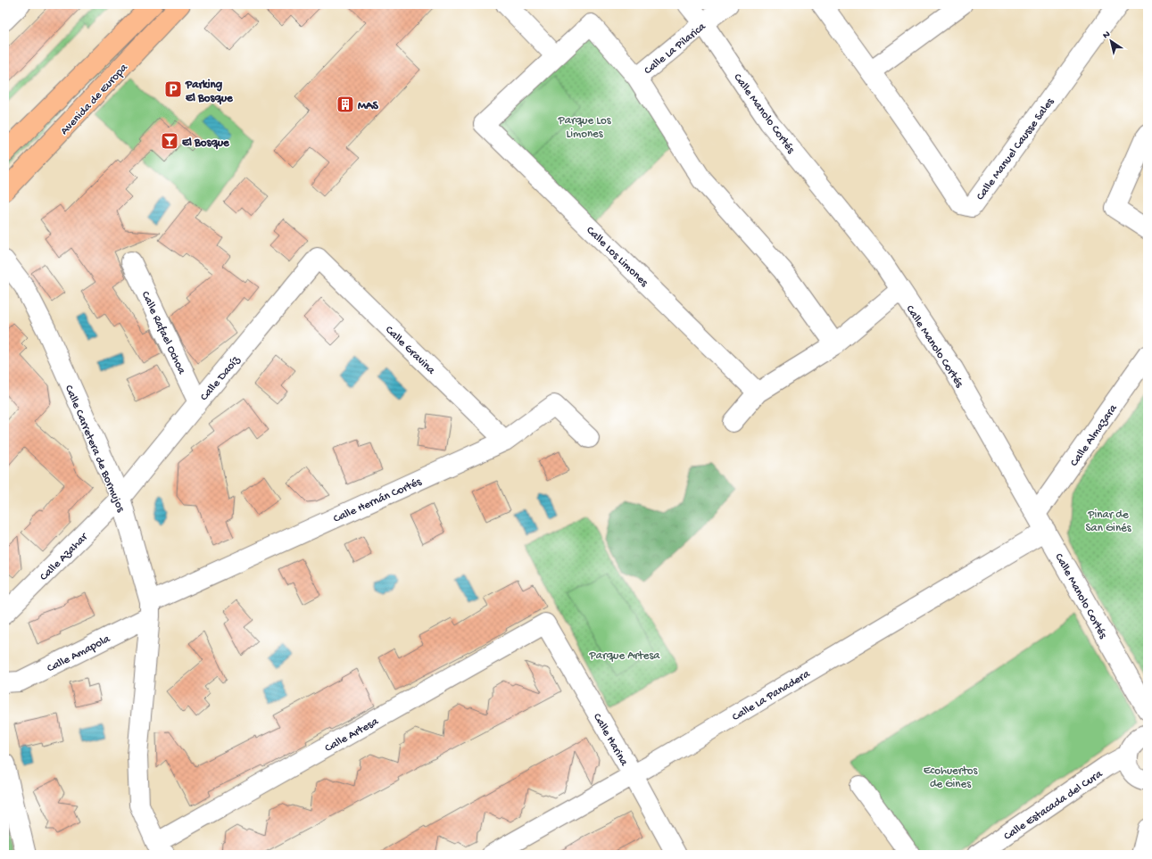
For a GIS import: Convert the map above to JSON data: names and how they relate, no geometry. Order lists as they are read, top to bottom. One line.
{"streets":{"main road":["Avenida de Europa"],"street":["Calle La Pilarica","Calle Manolo Cortés","Calle Manuel Causse Sales","Calle Los Limones","Calle Rafael Ochoa","Calle Gravina","Calle Daoíz","Calle Almazara","Calle Carretera de Bormujos","Calle Hernán Cortés","Calle Azahar","Calle Amapola","Calle La Panadera","Calle Artesa","Calle Harina","Calle Estacada del Cura"]},"crossings":[["Calle La Pilarica","Calle Manolo Cortés"],["Calle La Pilarica","Calle Los Limones"],["Calle Manolo Cortés","Calle Almazara"],["Calle Manolo Cortés","Calle La Panadera"],["Calle Rafael Ochoa","Calle Daoíz"],["Calle Gravina","Calle Daoíz"],["Calle Gravina","Calle Hernán Cortés"],["Calle Daoíz","Calle Carretera de Bormujos"],["Calle Daoíz","Calle Azahar"],["Calle Carretera de Bormujos","Calle Hernán Cortés"],["Calle Carretera de Bormujos","Calle Azahar"],["Calle Carretera de Bormujos","Calle Amapola"],["Calle Carretera de Bormujos","Calle Artesa"],["Calle Hernán Cortés","Calle Amapola"],["Calle La Panadera","Calle Harina"],["Calle Artesa","Calle Harina"]],"parks":["Parque Los Limones","Pinar de San Ginés","Parque Artesa","Ecohuertos de Gines"],"places":{"parking":["Parking El Bosque"],"building":["MAS"],"bar":["El Bosque"]},"north":"top left"}
